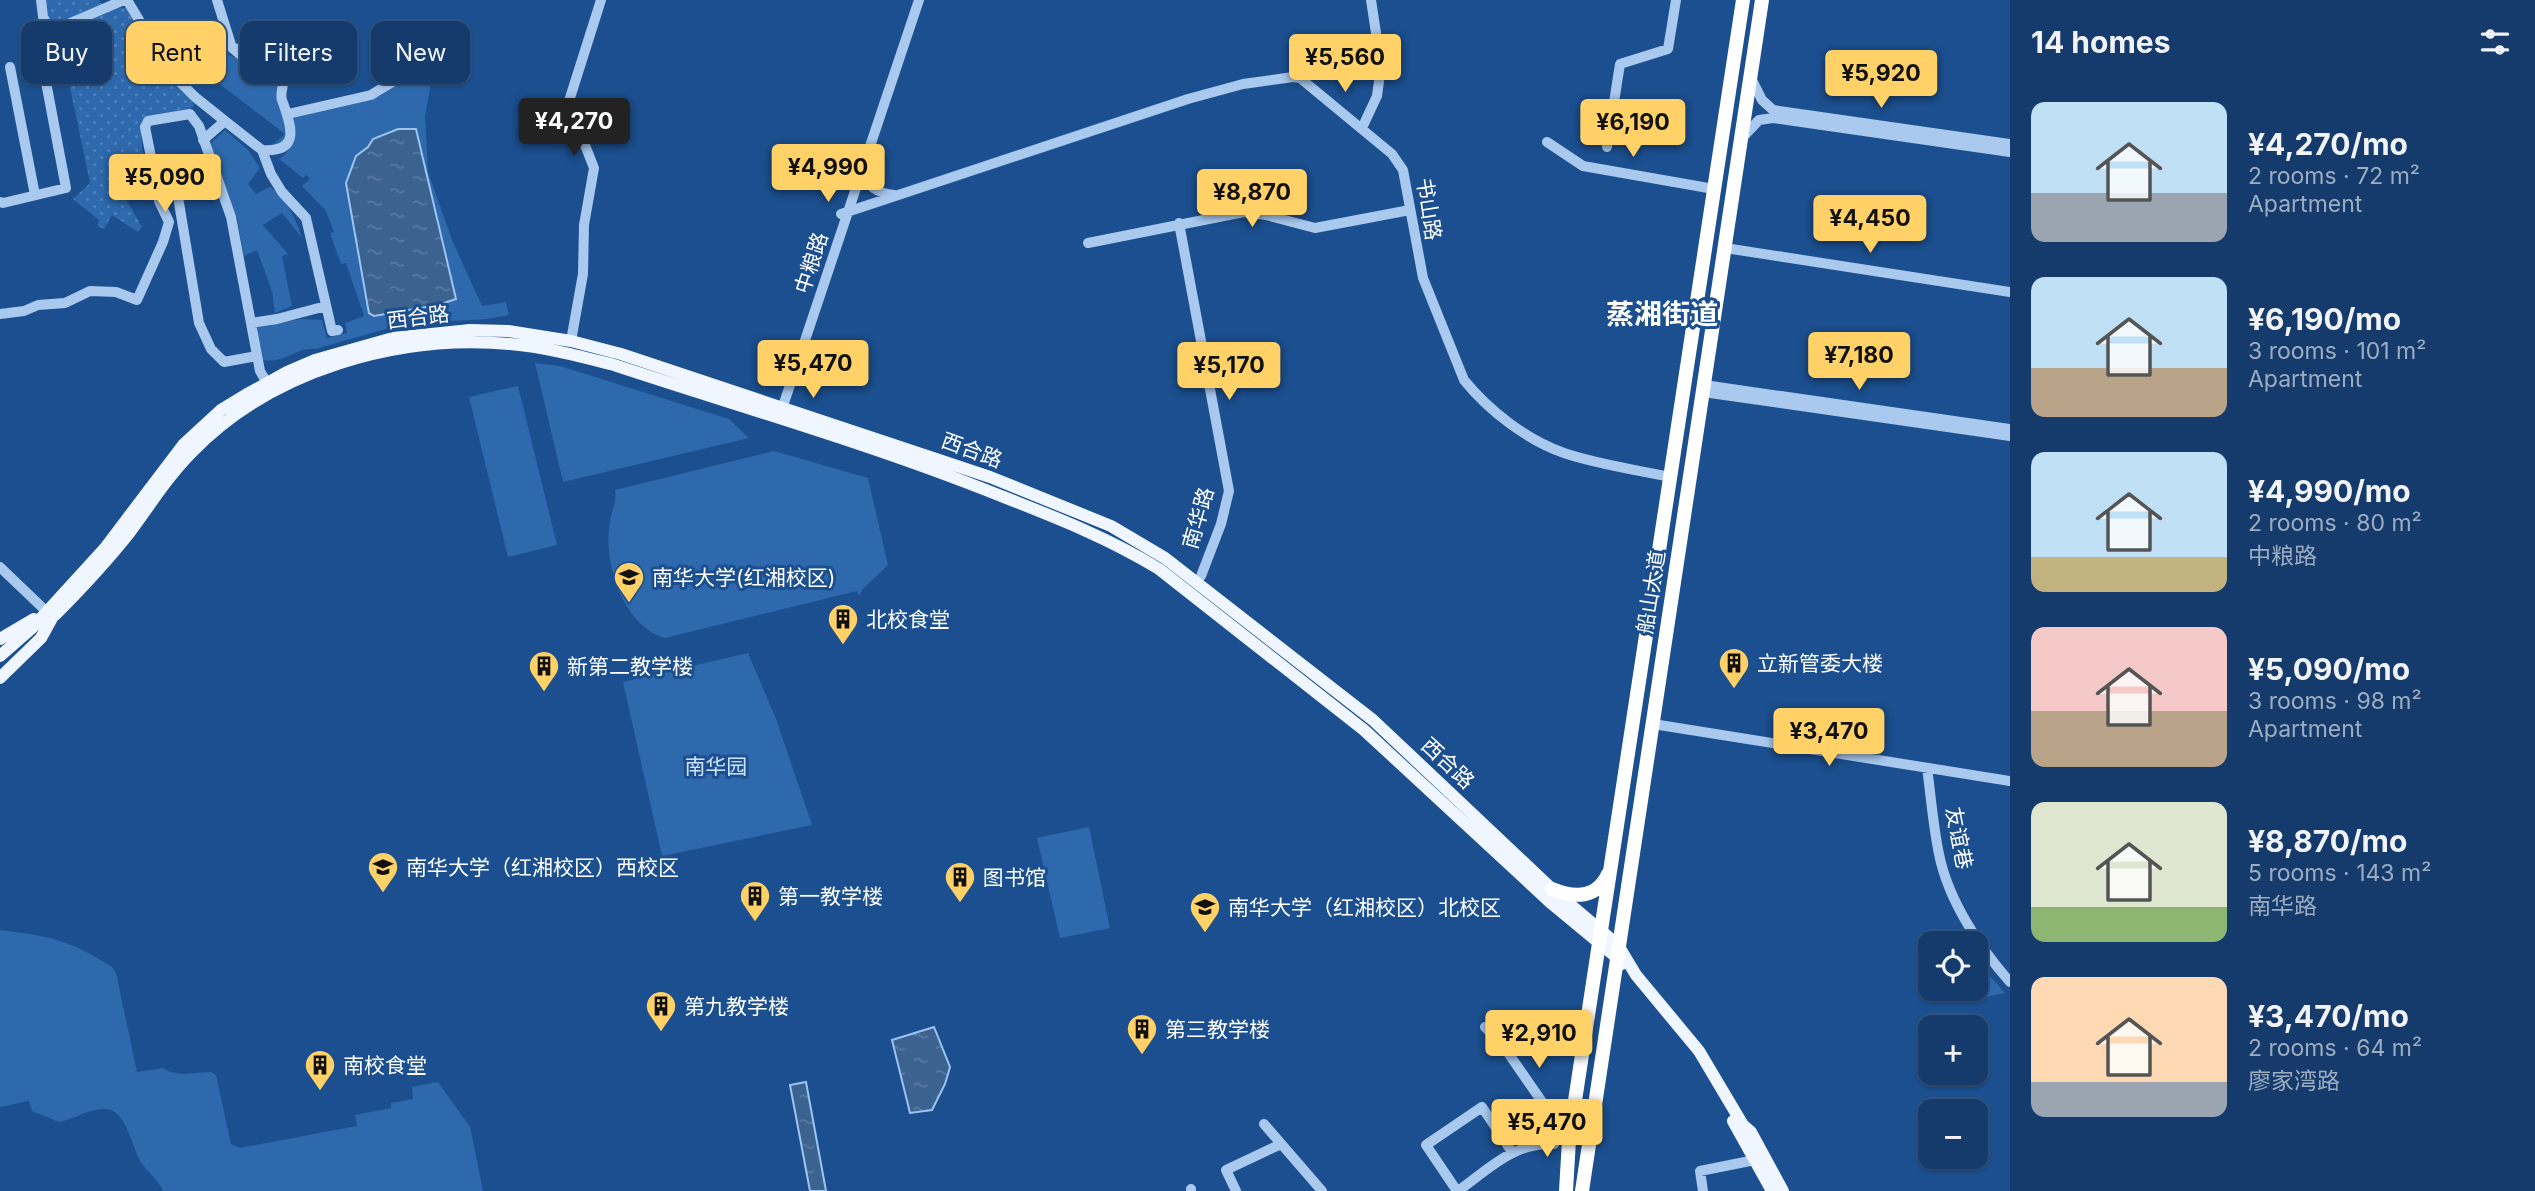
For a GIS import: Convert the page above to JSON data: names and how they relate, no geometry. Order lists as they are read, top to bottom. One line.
{"streets":{"highway":["船山大道"],"main road":["西合路"],"street":["书山路","中粮路","南华路","友谊巷"]},"crossings":[["书山路","中粮路"],["书山路","船山大道"],["中粮路","西合路"],["西合路","船山大道"]],"districts":["蒸湘街道"],"parks":["南华园"],"places":{"school or university":["南华大学(红湘校区)","南华大学（红湘校区）西校区","南华大学（红湘校区）北校区"],"building":["北校食堂","立新管委大楼","新第二教学楼","图书馆","第一教学楼","第九教学楼","第三教学楼","南校食堂"]},"page":{"heading":"14 homes","chip":["Buy","Rent","Filters","New"],"price":["¥5,560","¥5,920","¥4,270","¥6,190","¥4,990","¥5,090","¥8,870","¥4,450","¥7,180","¥5,470","¥5,170","¥3,470","¥2,910","¥5,470"],"list":[{"name":"¥4,270/mo","note":"2 rooms · 72 m² · Apartment"},{"name":"¥6,190/mo","note":"3 rooms · 101 m² · Apartment"},{"name":"¥4,990/mo","note":"2 rooms · 80 m² · 中粮路"},{"name":"¥5,090/mo","note":"3 rooms · 98 m² · Apartment"},{"name":"¥8,870/mo","note":"5 rooms · 143 m² · 南华路"},{"name":"¥3,470/mo","note":"2 rooms · 64 m² · 廖家湾路"}],"map_buttons":["+","−"]}}
